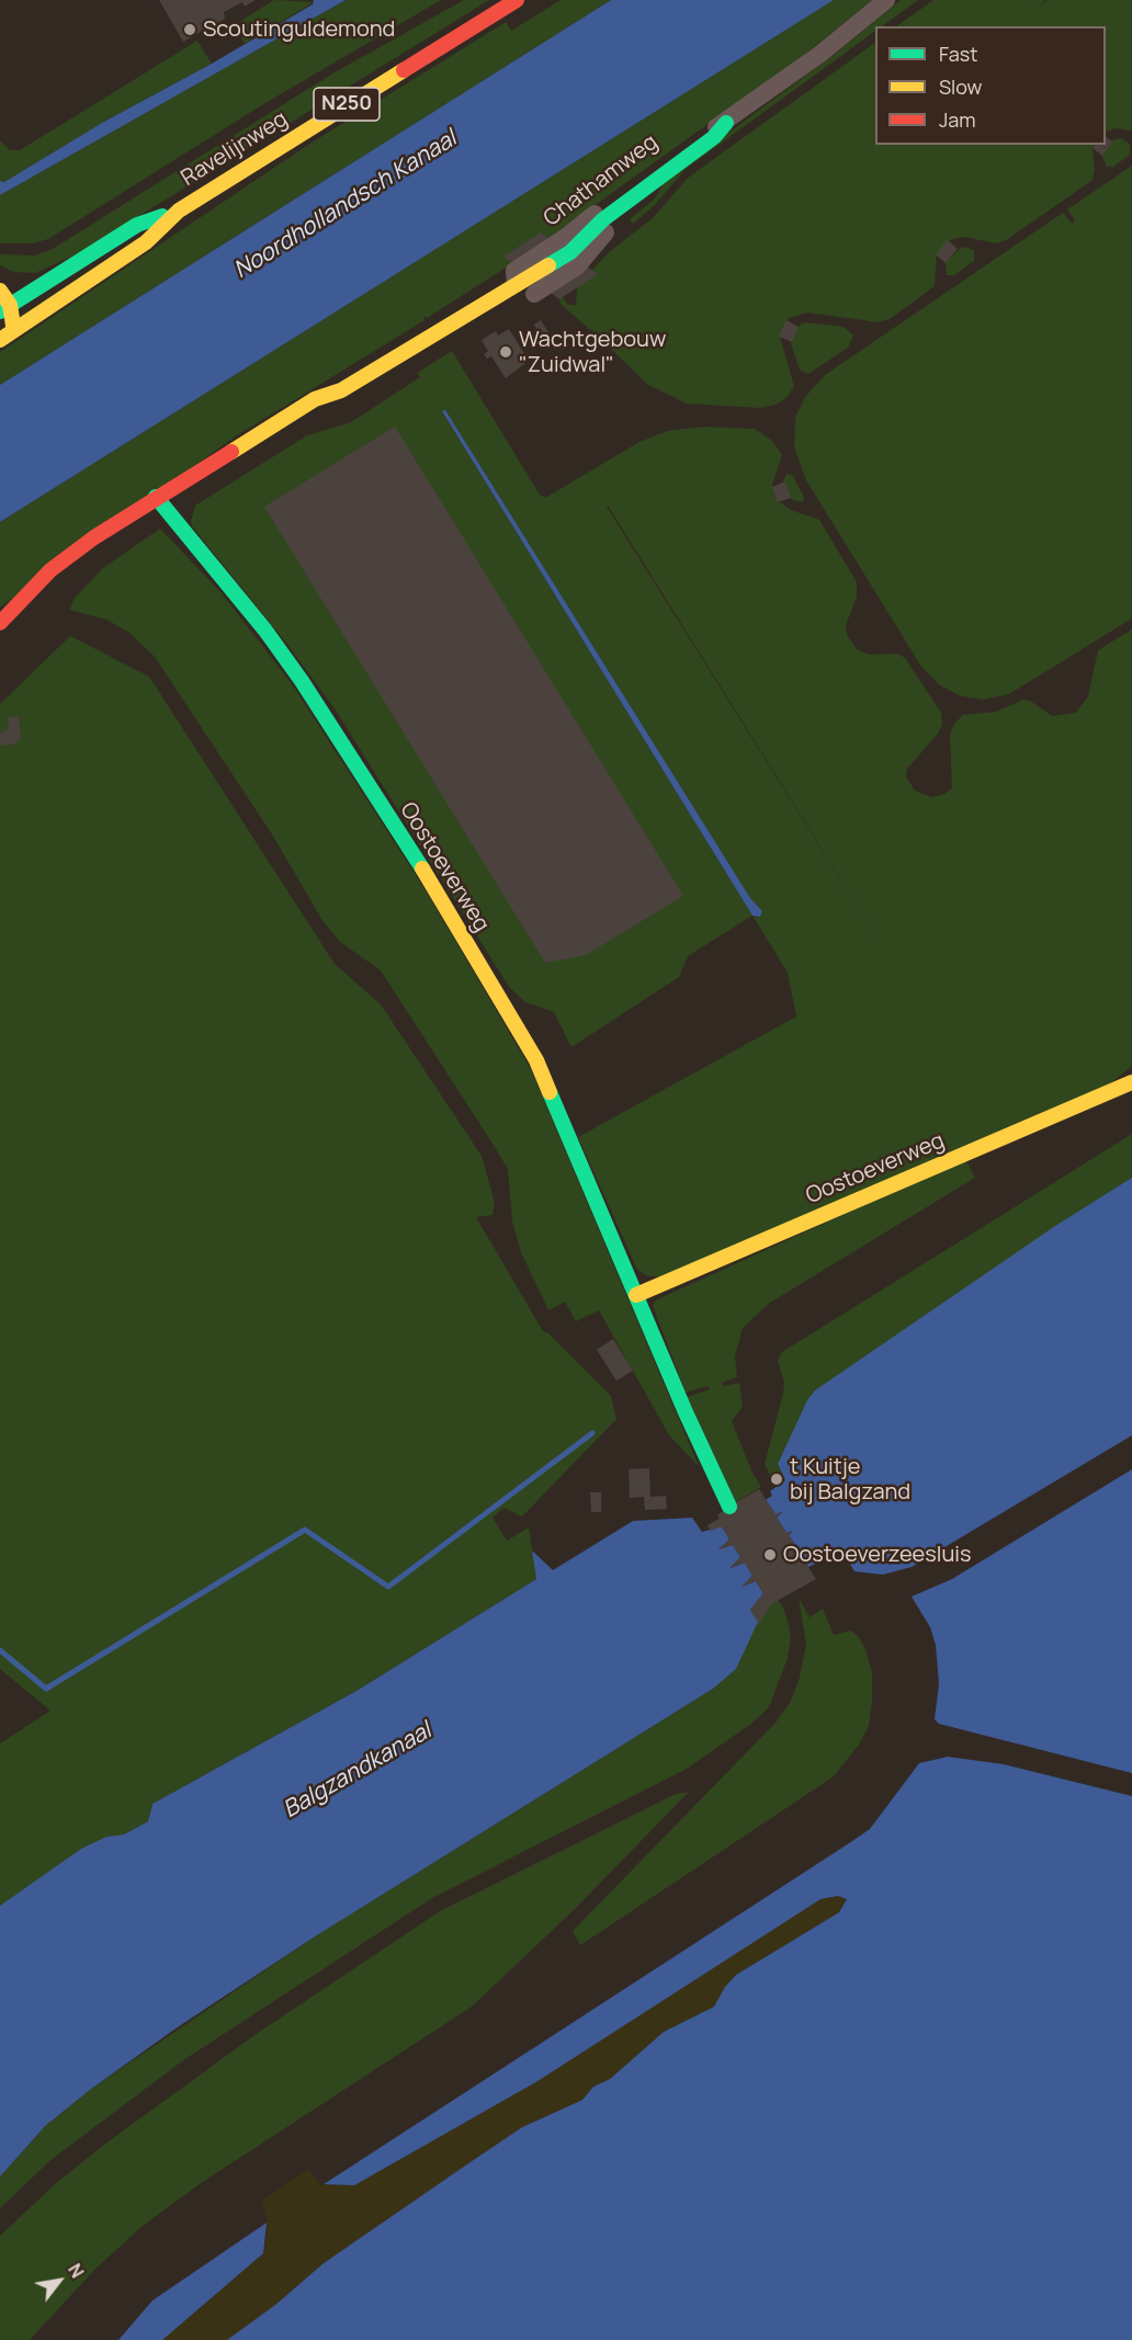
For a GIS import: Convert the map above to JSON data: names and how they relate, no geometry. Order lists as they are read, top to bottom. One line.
{"streets":{"street":["N250","Ravelijnweg","Chathamweg","Oostoeverweg"]},"crossings":[["N250","Ravelijnweg"],["Chathamweg","Oostoeverweg"]],"water":["Noordhollandsch Kanaal","Balgzandkanaal"],"places":["Scoutinguldemond","Wachtgebouw \"Zuidwal\"","t Kuitje bij Balgzand","Oostoeverzeesluis"],"legend":["Fast","Slow","Jam"],"north":"top right"}
